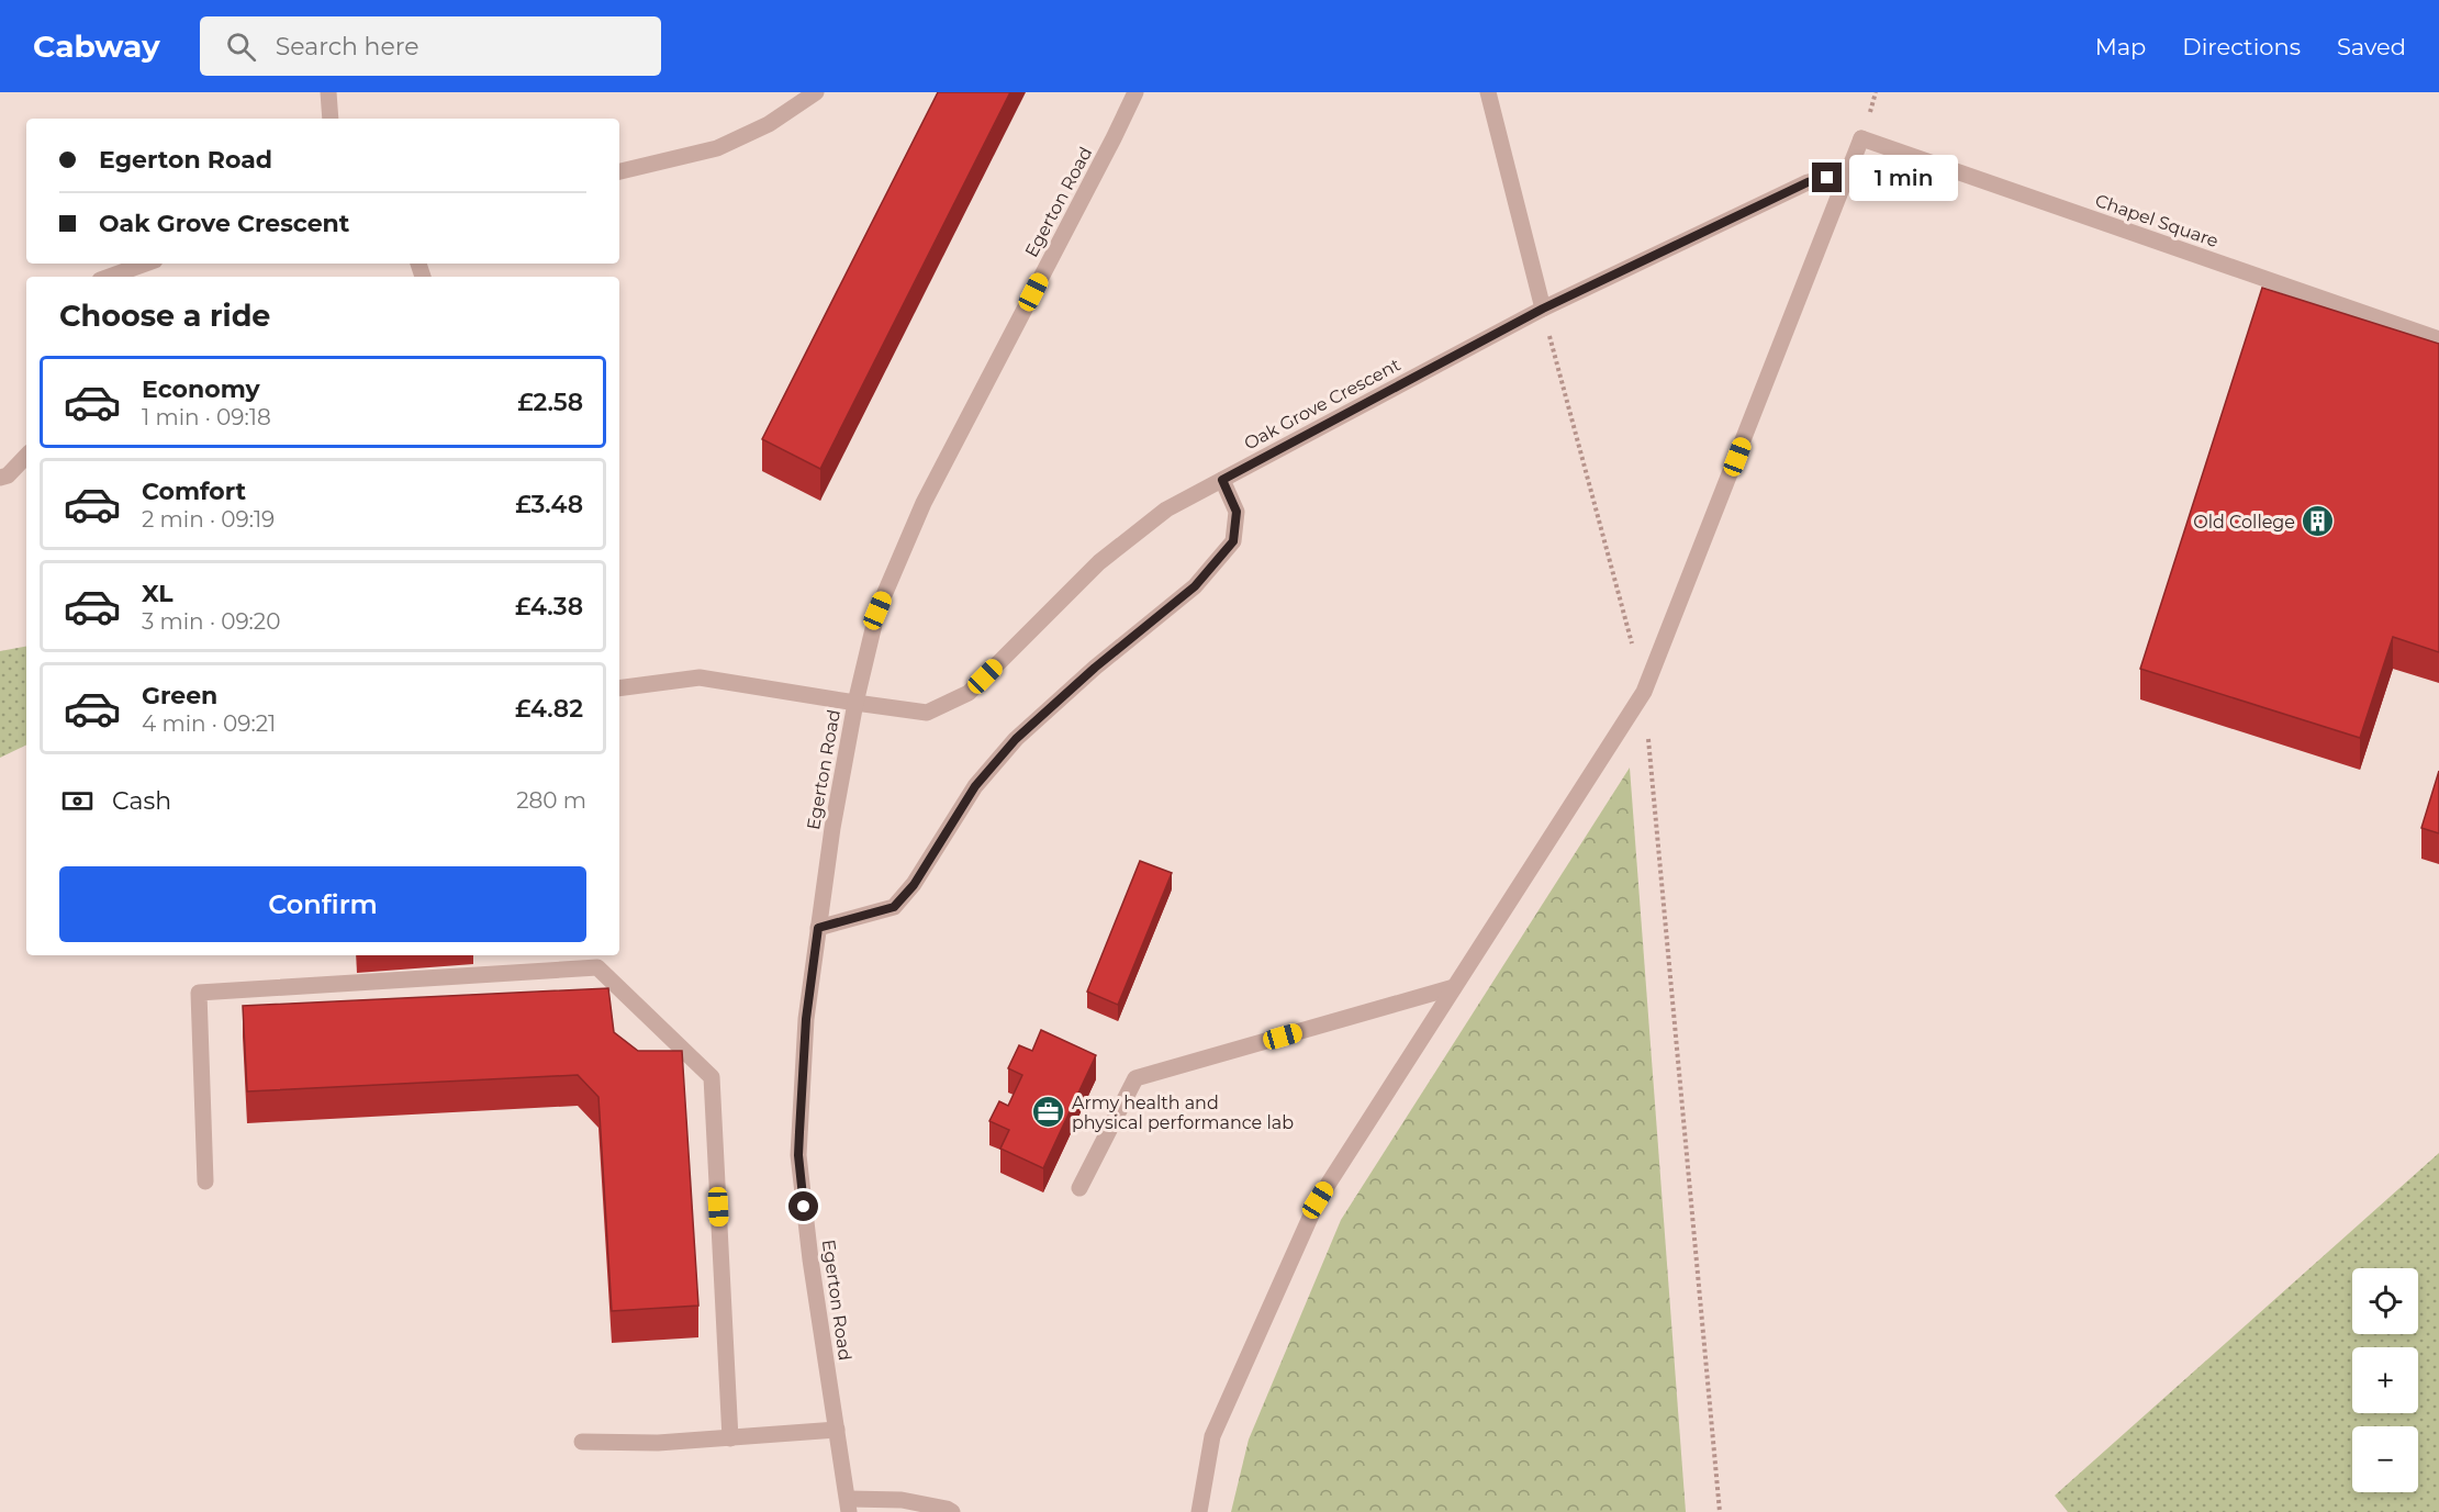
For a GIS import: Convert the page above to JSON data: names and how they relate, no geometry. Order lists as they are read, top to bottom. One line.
{"streets":{"street":["Egerton Road","Chapel Square","Oak Grove Crescent"]},"crossings":[["Egerton Road","Oak Grove Crescent"],["Chapel Square","Oak Grove Crescent"]],"places":{"building":["Old College"],"office":["Army health and physical performance lab"]},"page":{"header":"Cabway","search":"Search here","nav":["Map","Directions","Saved"],"banner":["Egerton Road","Oak Grove Crescent"],"bubble":"1 min","heading":"Choose a ride","list":[{"name":"Economy","note":"1 min · 09:18","value":"£2.58"},{"name":"Comfort","note":"2 min · 09:19","value":"£3.48"},{"name":"XL","note":"3 min · 09:20","value":"£4.38"},{"name":"Green","note":"4 min · 09:21","value":"£4.82"}],"pay":["Cash","280 m"],"buttons":"Confirm","map_buttons":["+","−"]}}
